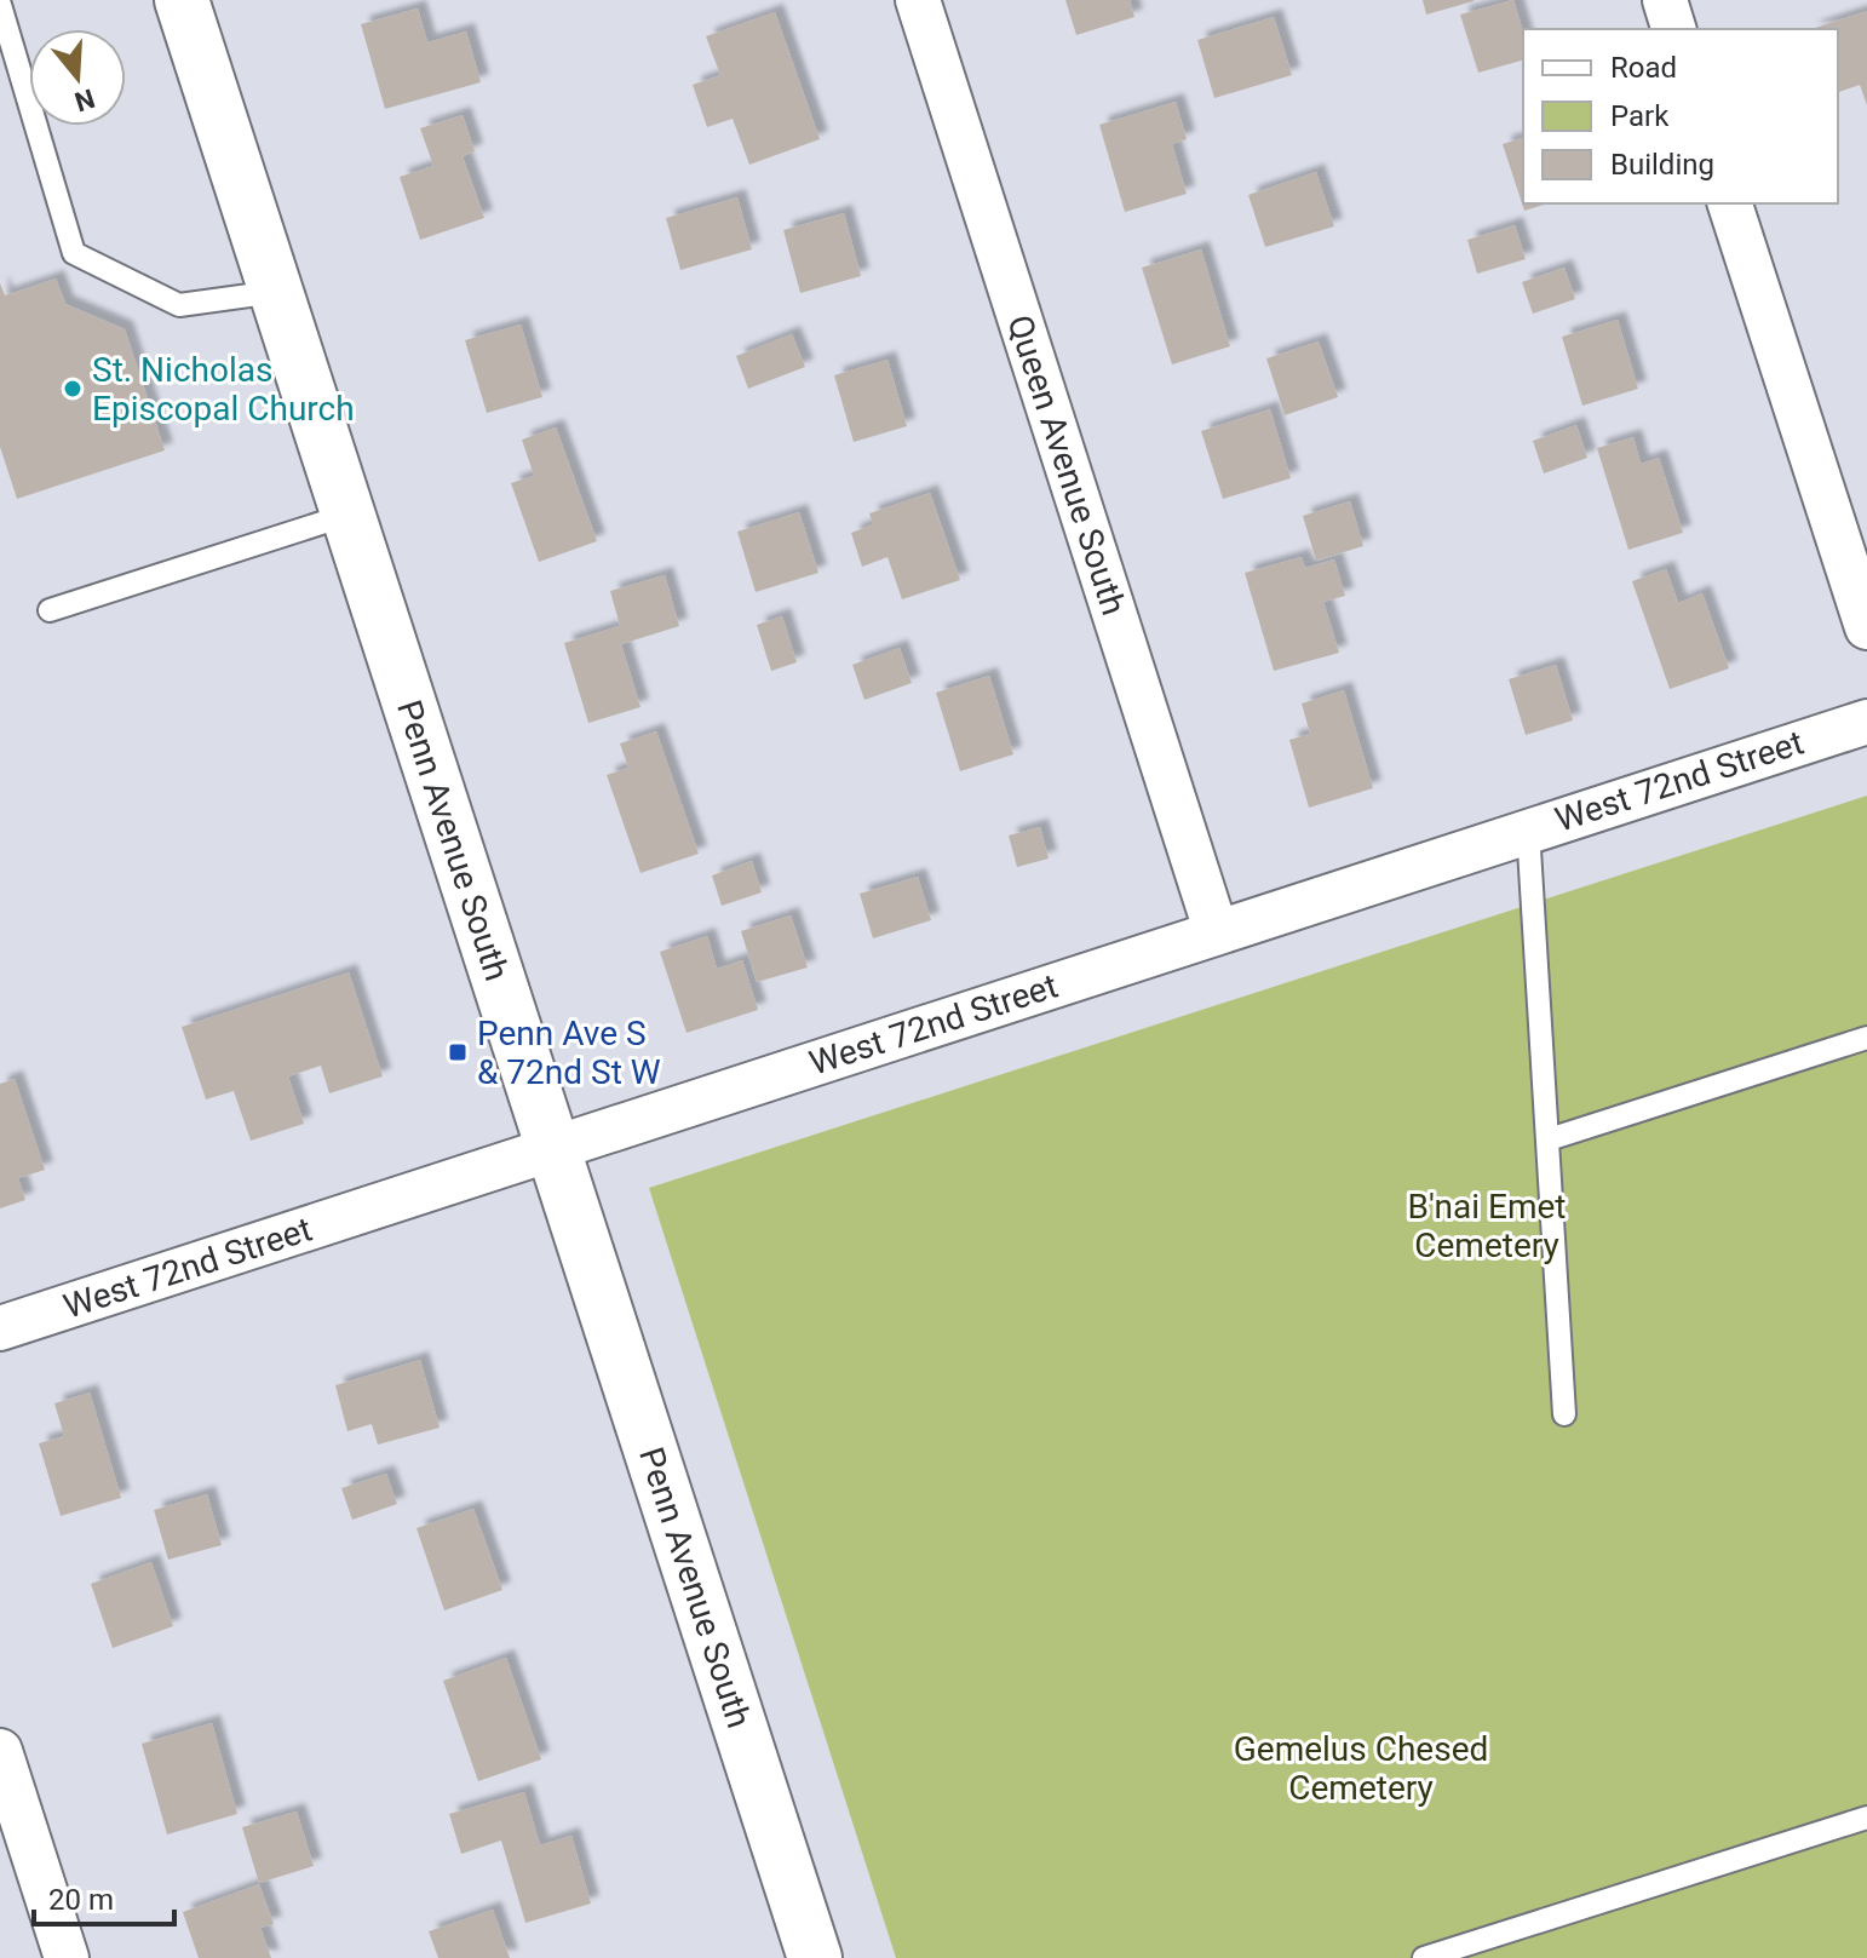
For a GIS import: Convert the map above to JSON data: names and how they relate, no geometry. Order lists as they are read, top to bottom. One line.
{"streets":{"main road":["Penn Avenue South"],"street":["Queen Avenue South","West 72nd Street"]},"crossings":[["Queen Avenue South","West 72nd Street"],["West 72nd Street","Penn Avenue South"]],"parks":["B'nai Emet Cemetery","Gemelus Chesed Cemetery"],"places":{"other":["St. Nicholas Episcopal Church"],"transit":["Penn Ave S & 72nd St W"]},"legend":["Road","Park","Building"],"scale_bar":"20 m","north":"bottom"}
